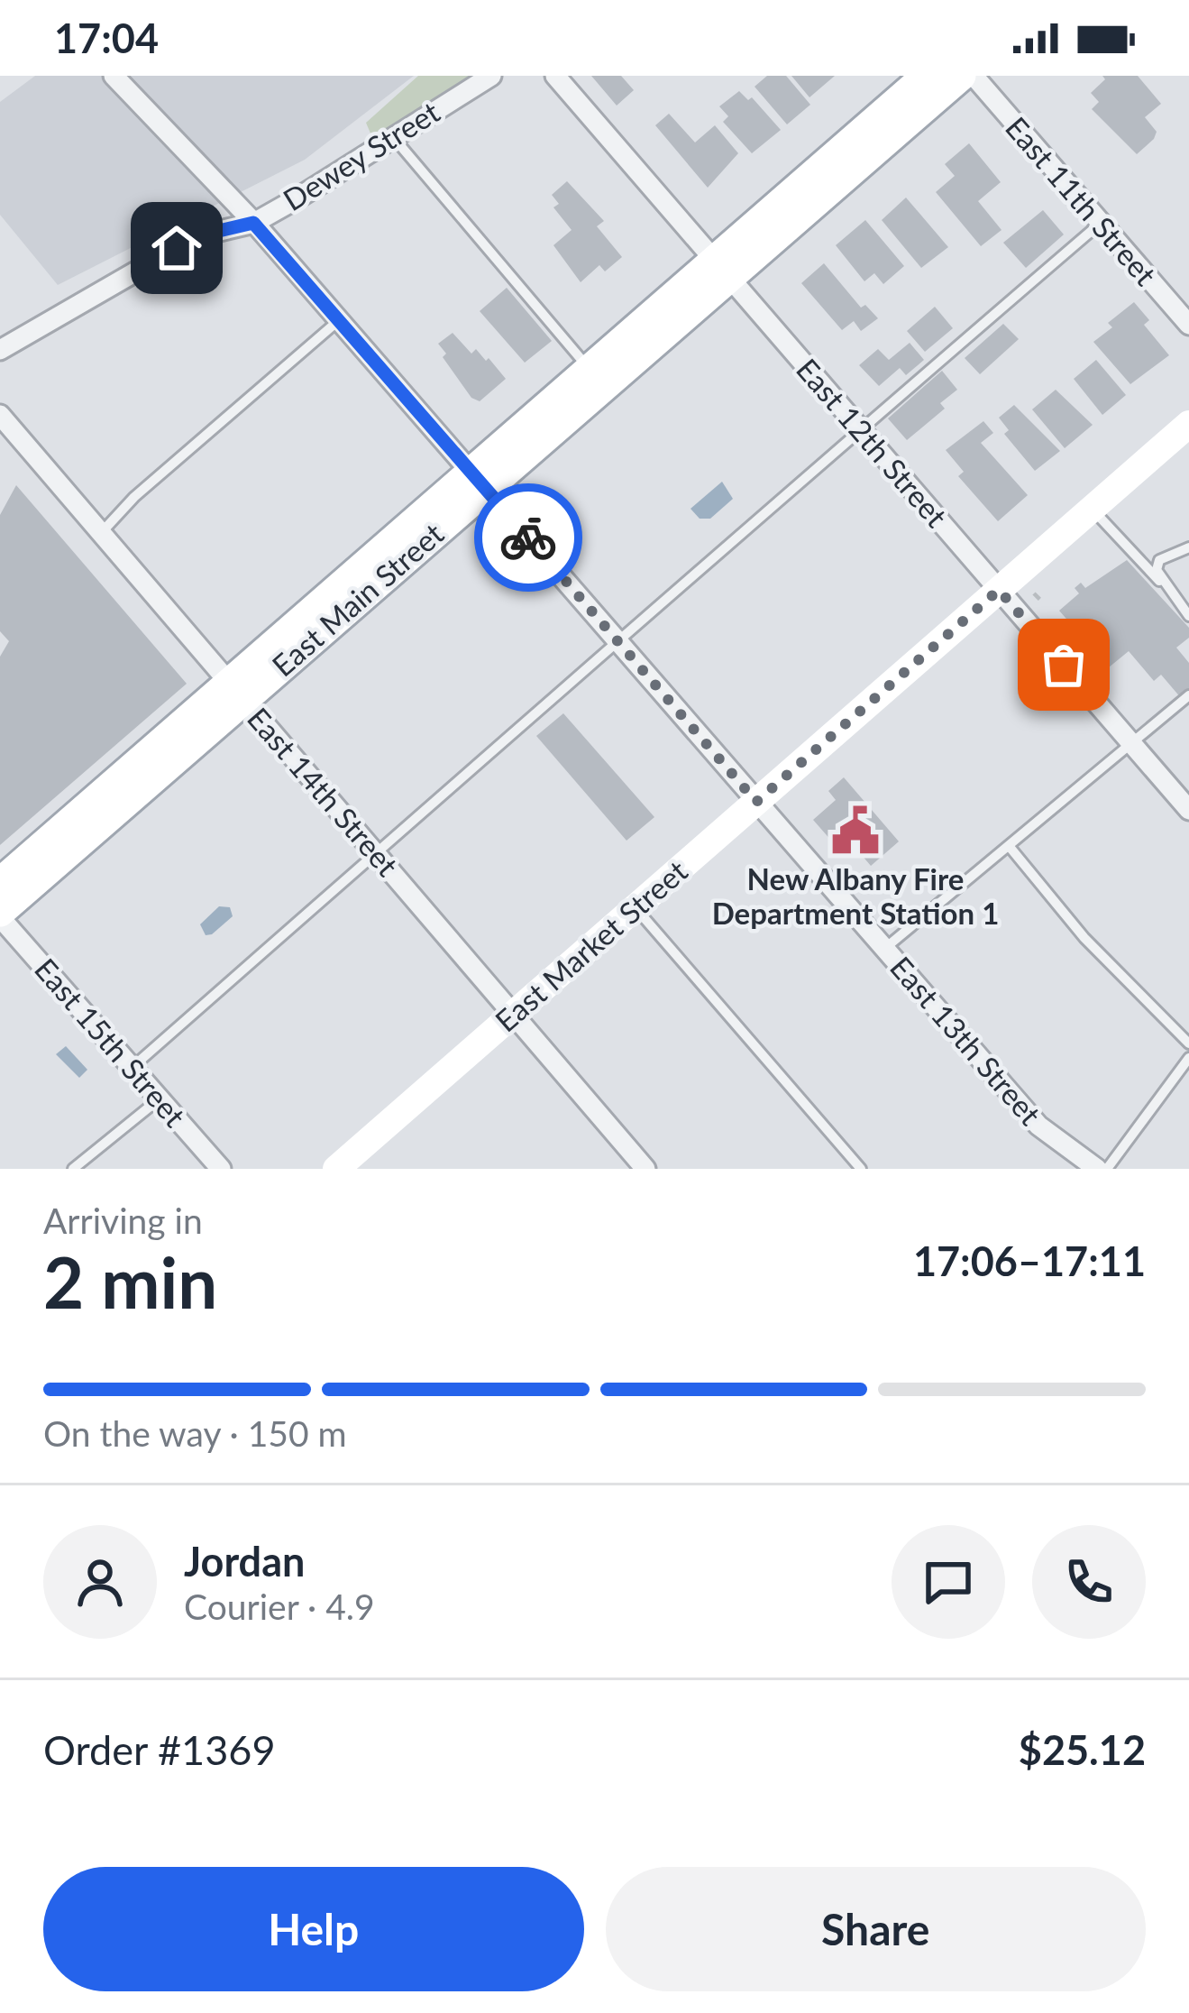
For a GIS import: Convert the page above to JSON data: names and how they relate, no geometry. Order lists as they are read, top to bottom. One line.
{"streets":{"main road":["East Main Street"],"street":["Dewey Street","East 11th Street","East 12th Street","East 14th Street","East Market Street","East 13th Street","East 15th Street"]},"crossings":[["Dewey Street","East 13th Street"],["East 12th Street","East Main Street"],["East 12th Street","East Market Street"],["East Main Street","East 14th Street"],["East Main Street","East 13th Street"],["East Main Street","East 15th Street"],["East 14th Street","East Market Street"],["East Market Street","East 13th Street"]],"places":{"public building":["New Albany Fire Department Station 1"]},"page":{"status":"17:04","heading":["2 min","Arriving in","17:06–17:11"],"panel":["Jordan","Courier · 4.9","Order #1369","$25.12"],"bar":"On the way · 150 m","buttons":["Help","Share"]}}
